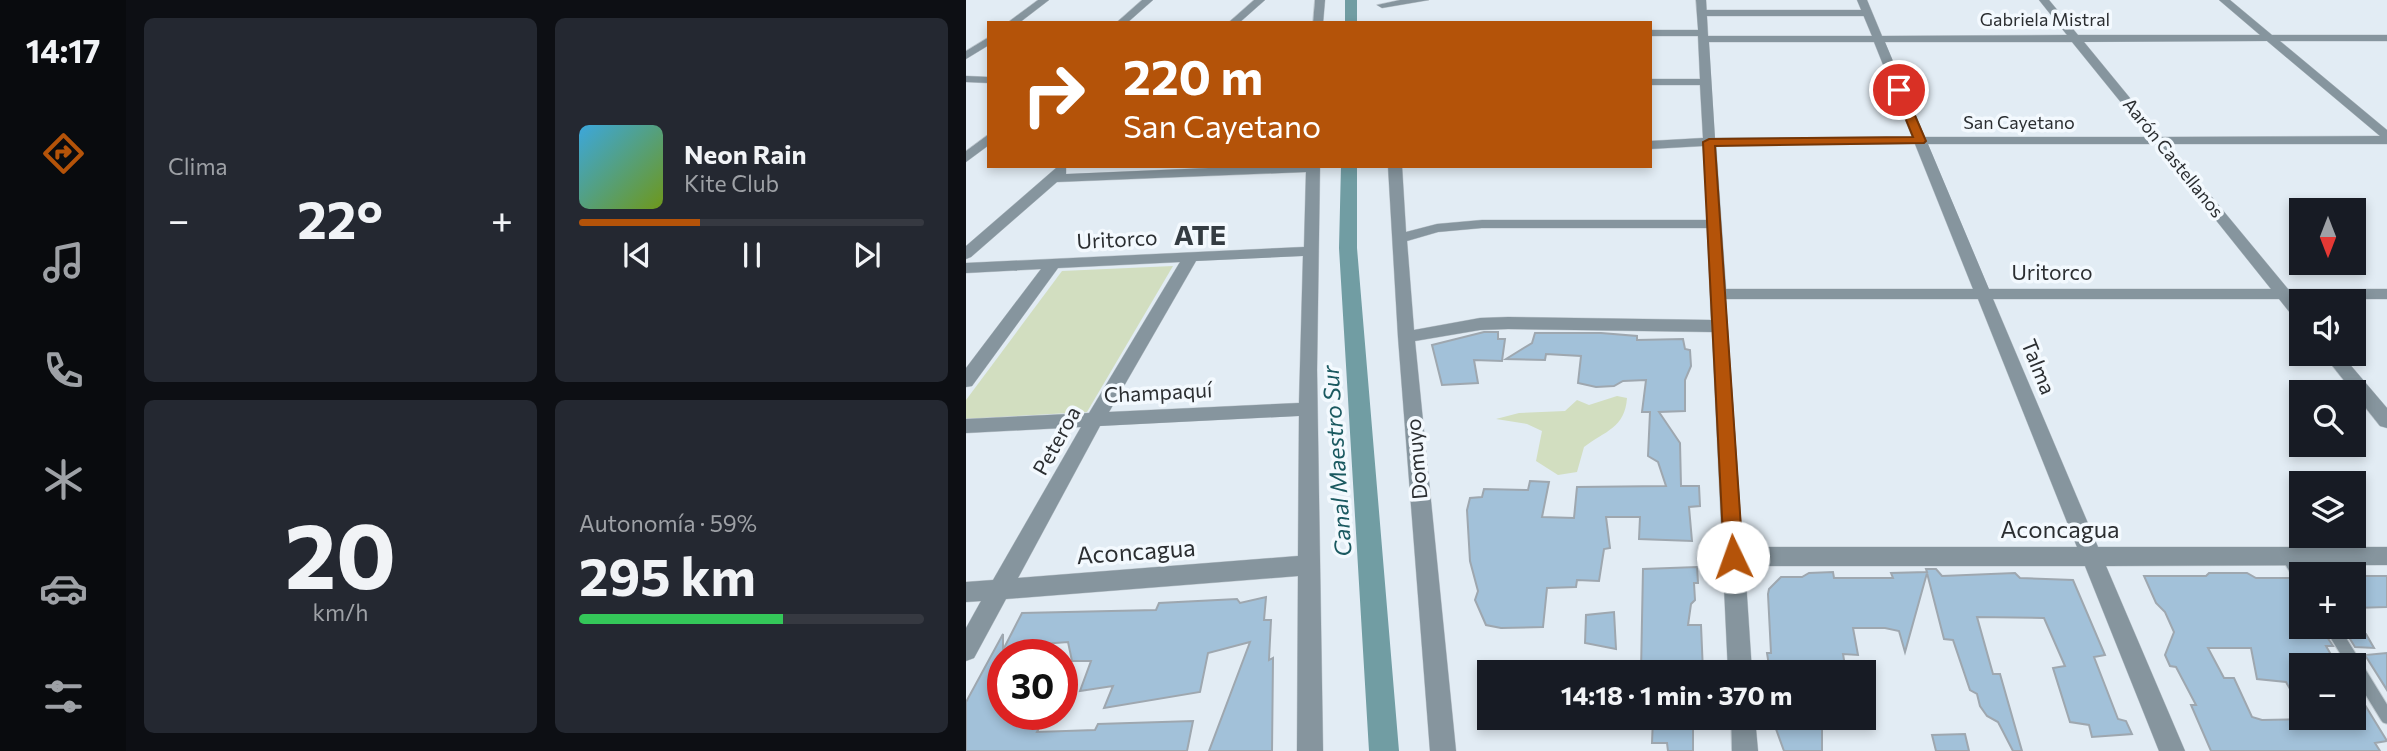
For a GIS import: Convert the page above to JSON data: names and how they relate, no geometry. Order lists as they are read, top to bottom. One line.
{"streets":{"street":["Gabriela Mistral","San Cayetano","Aarón Castellanos","Uritorco","Talma","Champaquí","Peteroa","Domuyo","Aconcagua"]},"crossings":[["Gabriela Mistral","Aarón Castellanos"],["Gabriela Mistral","Talma"],["San Cayetano","Aarón Castellanos"],["San Cayetano","Talma"],["Aarón Castellanos","Uritorco"],["Uritorco","Talma"],["Uritorco","Peteroa"],["Talma","Aconcagua"],["Champaquí","Peteroa"],["Peteroa","Aconcagua"]],"districts":["ATE"],"water":["Canal Maestro Sur"],"north":"bottom","page":{"tabs":"14:17","tile":["Clima",["20","km/h"],["Autonomía · 59%","295 km"]],"turn":["220 m","San Cayetano"],"song":["Neon Rain","Kite Club"],"heat":["−","22°","+"],"map_buttons":["+","−"],"limit":"30","trip":"14:18 · 1 min · 370 m"}}
